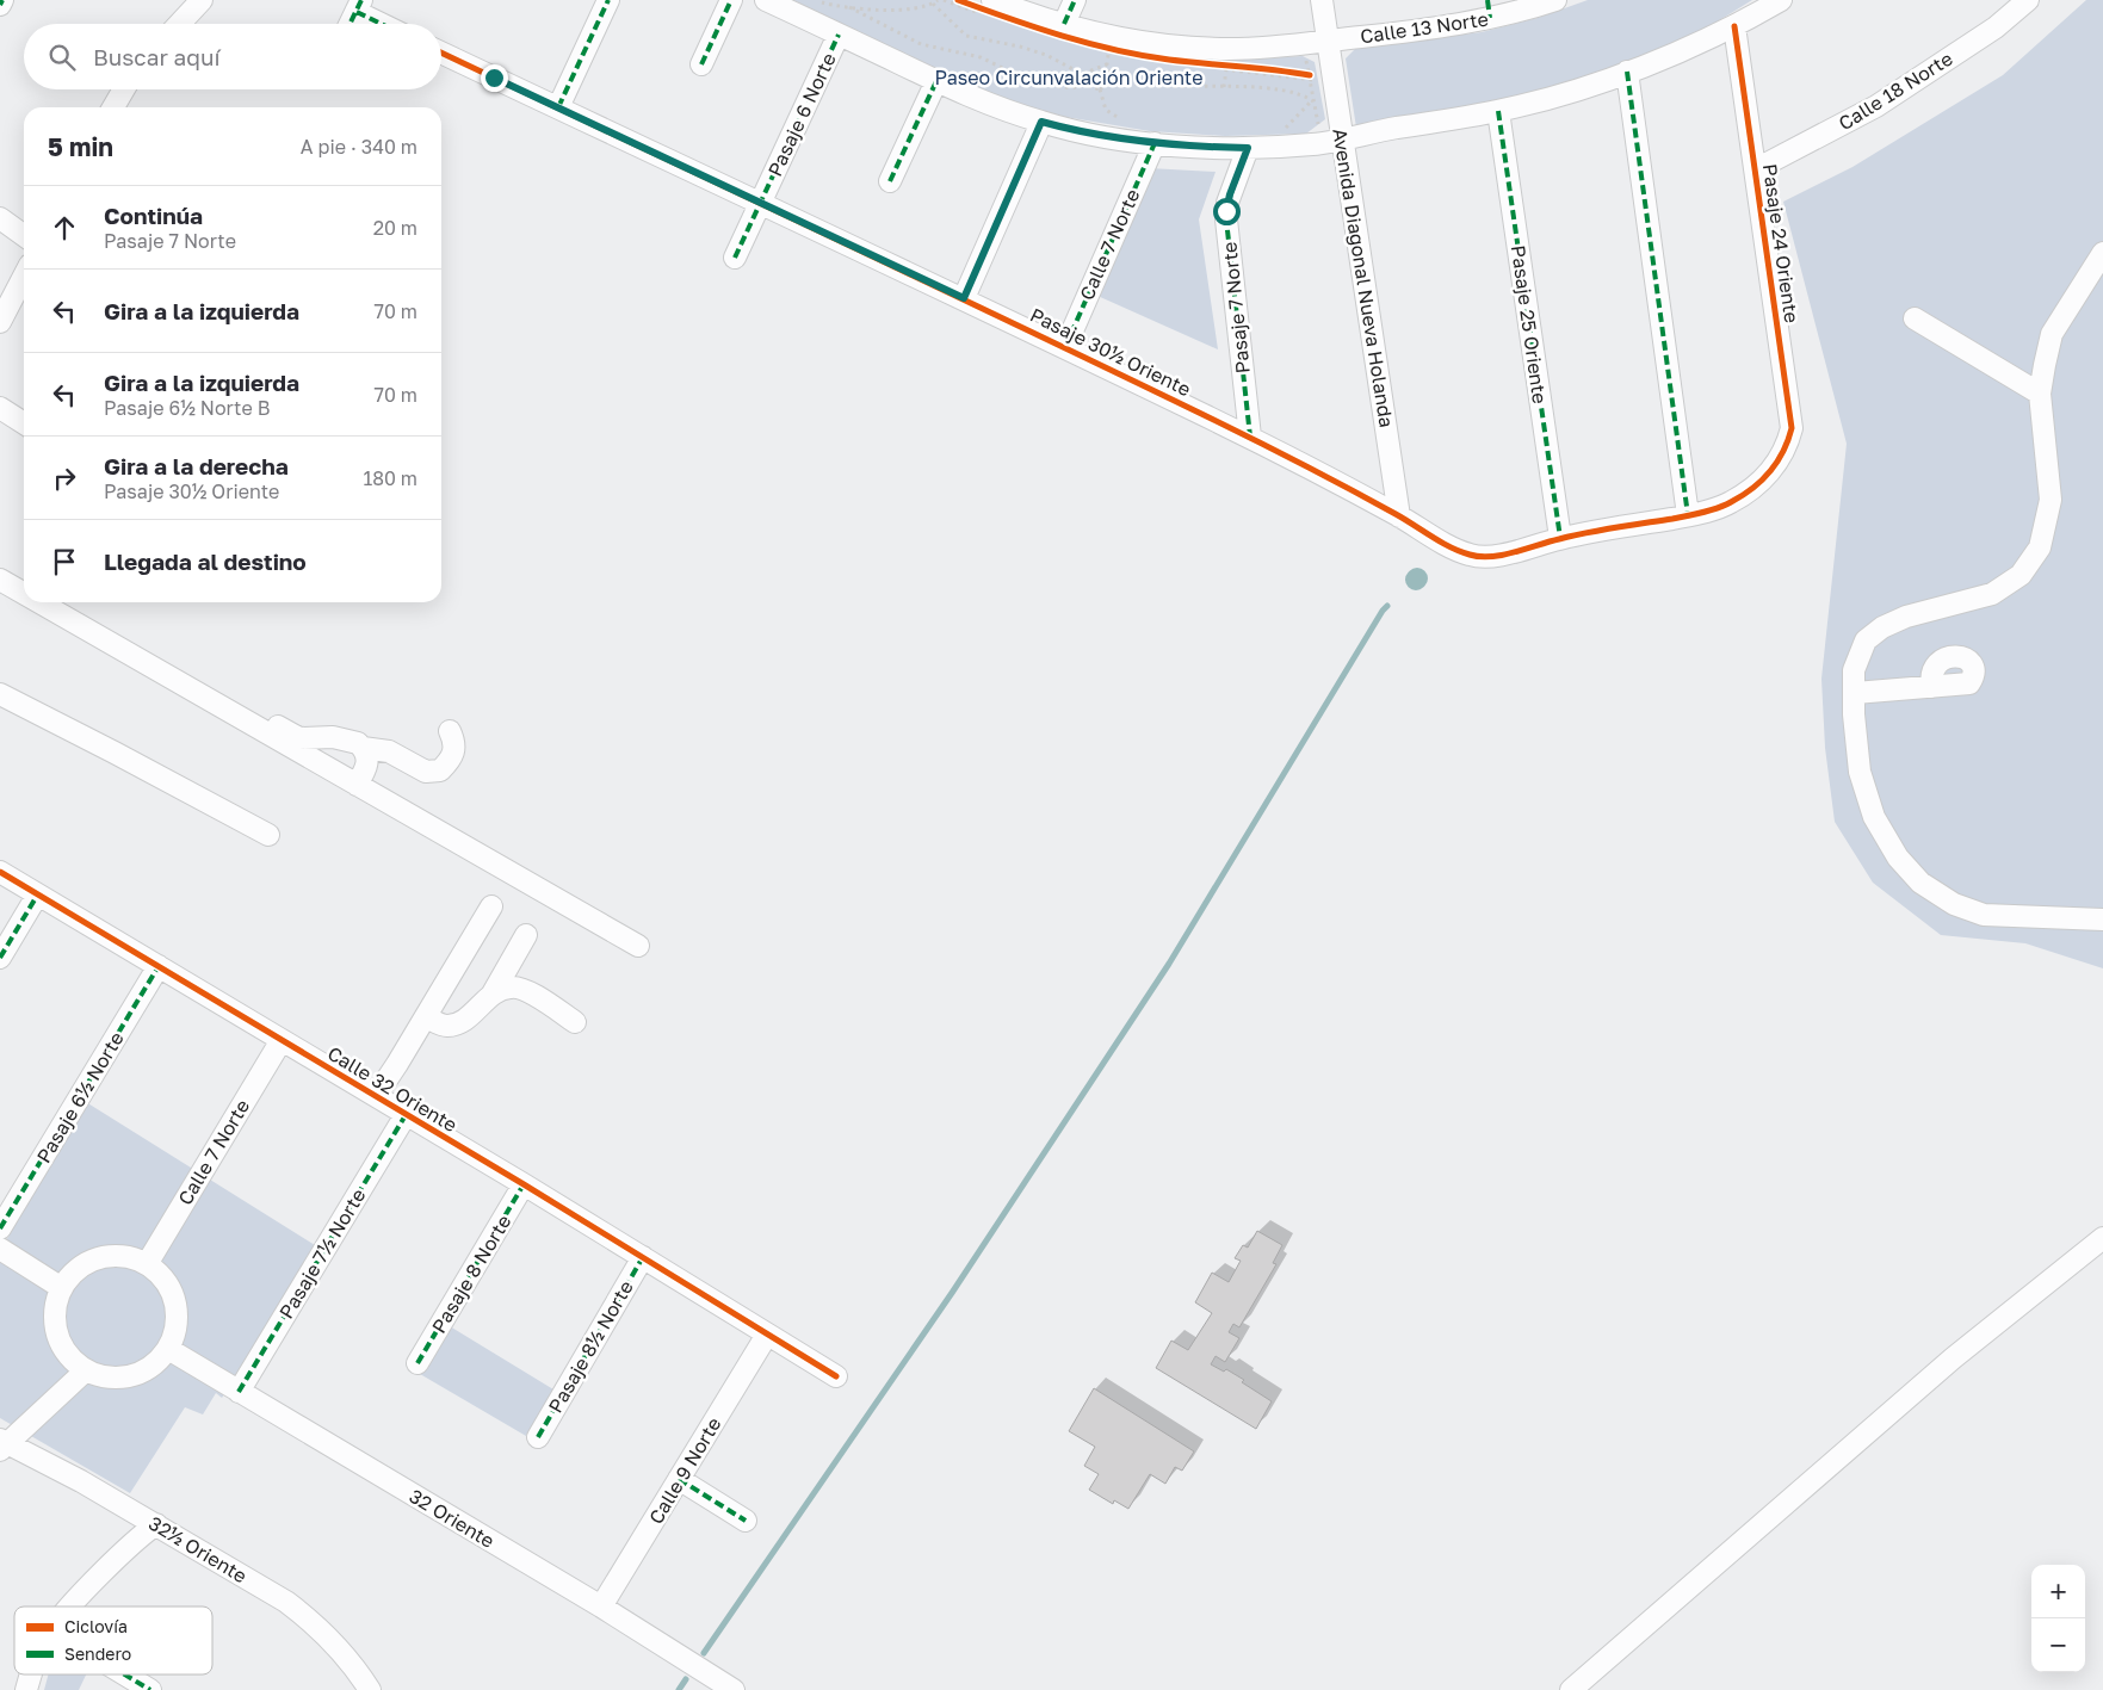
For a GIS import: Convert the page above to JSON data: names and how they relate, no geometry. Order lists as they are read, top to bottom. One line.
{"streets":{"street":["Calle 13 Norte","Calle 18 Norte","Pasaje 6 Norte","Pasaje 24 Oriente","Calle 7 Norte","Avenida Diagonal Nueva Holanda","Pasaje 7 Norte","Pasaje 25 Oriente","Pasaje 30½ Oriente","Calle 32 Oriente","Pasaje 6½ Norte","Pasaje 7½ Norte","Pasaje 8 Norte","Pasaje 8½ Norte","Calle 9 Norte","32 Oriente","32½ Oriente"]},"crossings":[["Calle 13 Norte","Avenida Diagonal Nueva Holanda"],["Calle 18 Norte","Pasaje 24 Oriente"],["Pasaje 6 Norte","Pasaje 30½ Oriente"],["Pasaje 24 Oriente","Pasaje 30½ Oriente"],["Calle 7 Norte","Pasaje 30½ Oriente"],["Calle 7 Norte","Calle 32 Oriente"],["Calle 7 Norte","32 Oriente"],["Avenida Diagonal Nueva Holanda","Pasaje 30½ Oriente"],["Pasaje 7 Norte","Pasaje 30½ Oriente"],["Pasaje 25 Oriente","Pasaje 30½ Oriente"],["Calle 32 Oriente","Pasaje 6½ Norte"],["Calle 32 Oriente","Pasaje 7½ Norte"],["Calle 32 Oriente","Pasaje 8 Norte"],["Calle 32 Oriente","Pasaje 8½ Norte"],["Calle 32 Oriente","Calle 9 Norte"],["Pasaje 7½ Norte","32 Oriente"],["Calle 9 Norte","32 Oriente"]],"parks":["Paseo Circunvalación Oriente"],"legend":["Ciclovía","Sendero"],"page":{"search":"Buscar aquí","heading":["5 min","A pie · 340 m"],"list":[["Continúa","Pasaje 7 Norte","20 m"],["Gira a la izquierda","70 m"],["Gira a la izquierda","Pasaje 6½ Norte B","70 m"],["Gira a la derecha","Pasaje 30½ Oriente","180 m"],"Llegada al destino"],"map_buttons":["+","−"]}}
